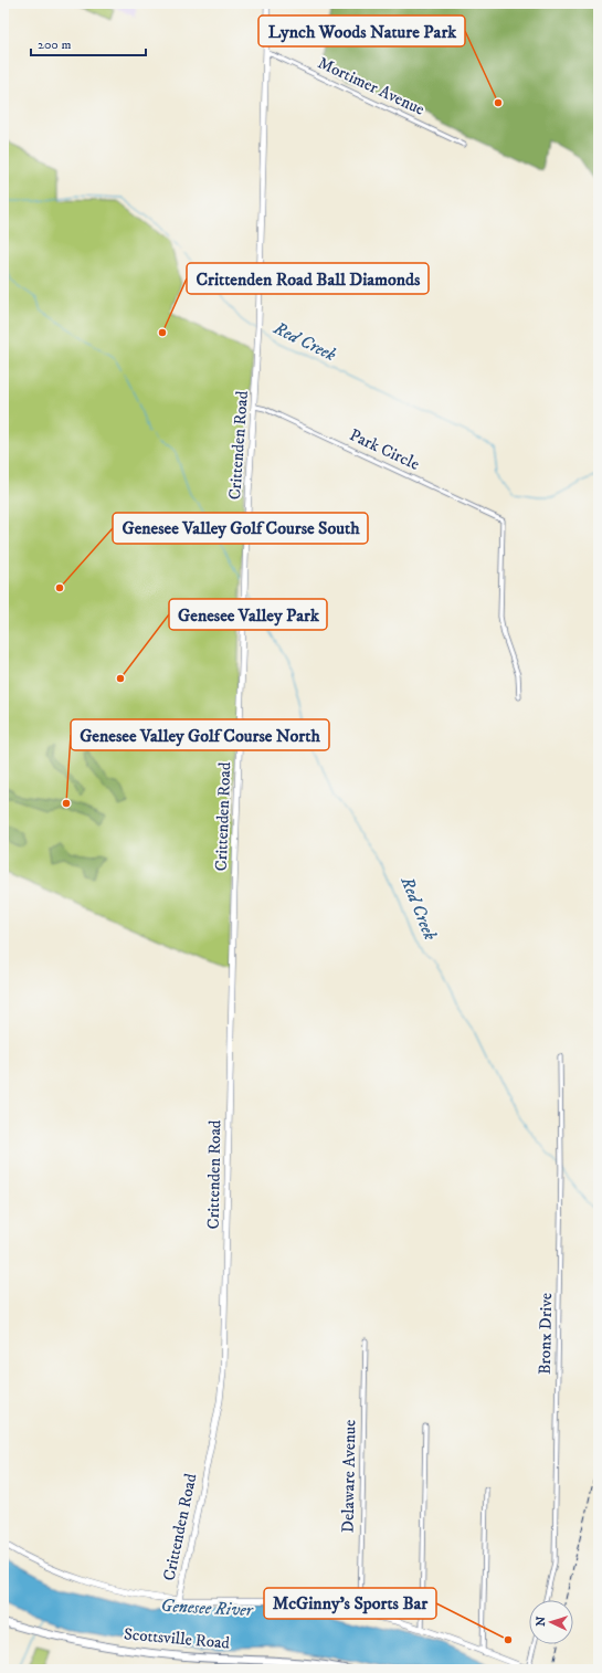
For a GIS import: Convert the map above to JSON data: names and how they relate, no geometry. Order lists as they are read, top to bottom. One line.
{"streets":{"main road":["Scottsville Road"],"street":["Mortimer Avenue","Crittenden Road","Park Circle","Bronx Drive","Delaware Avenue"]},"crossings":[["Mortimer Avenue","Crittenden Road"],["Crittenden Road","Park Circle"]],"water":["Red Creek","Genesee River"],"places":["Lynch Woods Nature Park","Crittenden Road Ball Diamonds","Genesee Valley Golf Course South","Genesee Valley Park","Genesee Valley Golf Course North","McGinny's Sports Bar"],"scale_bar":"200 m","north":"left"}
